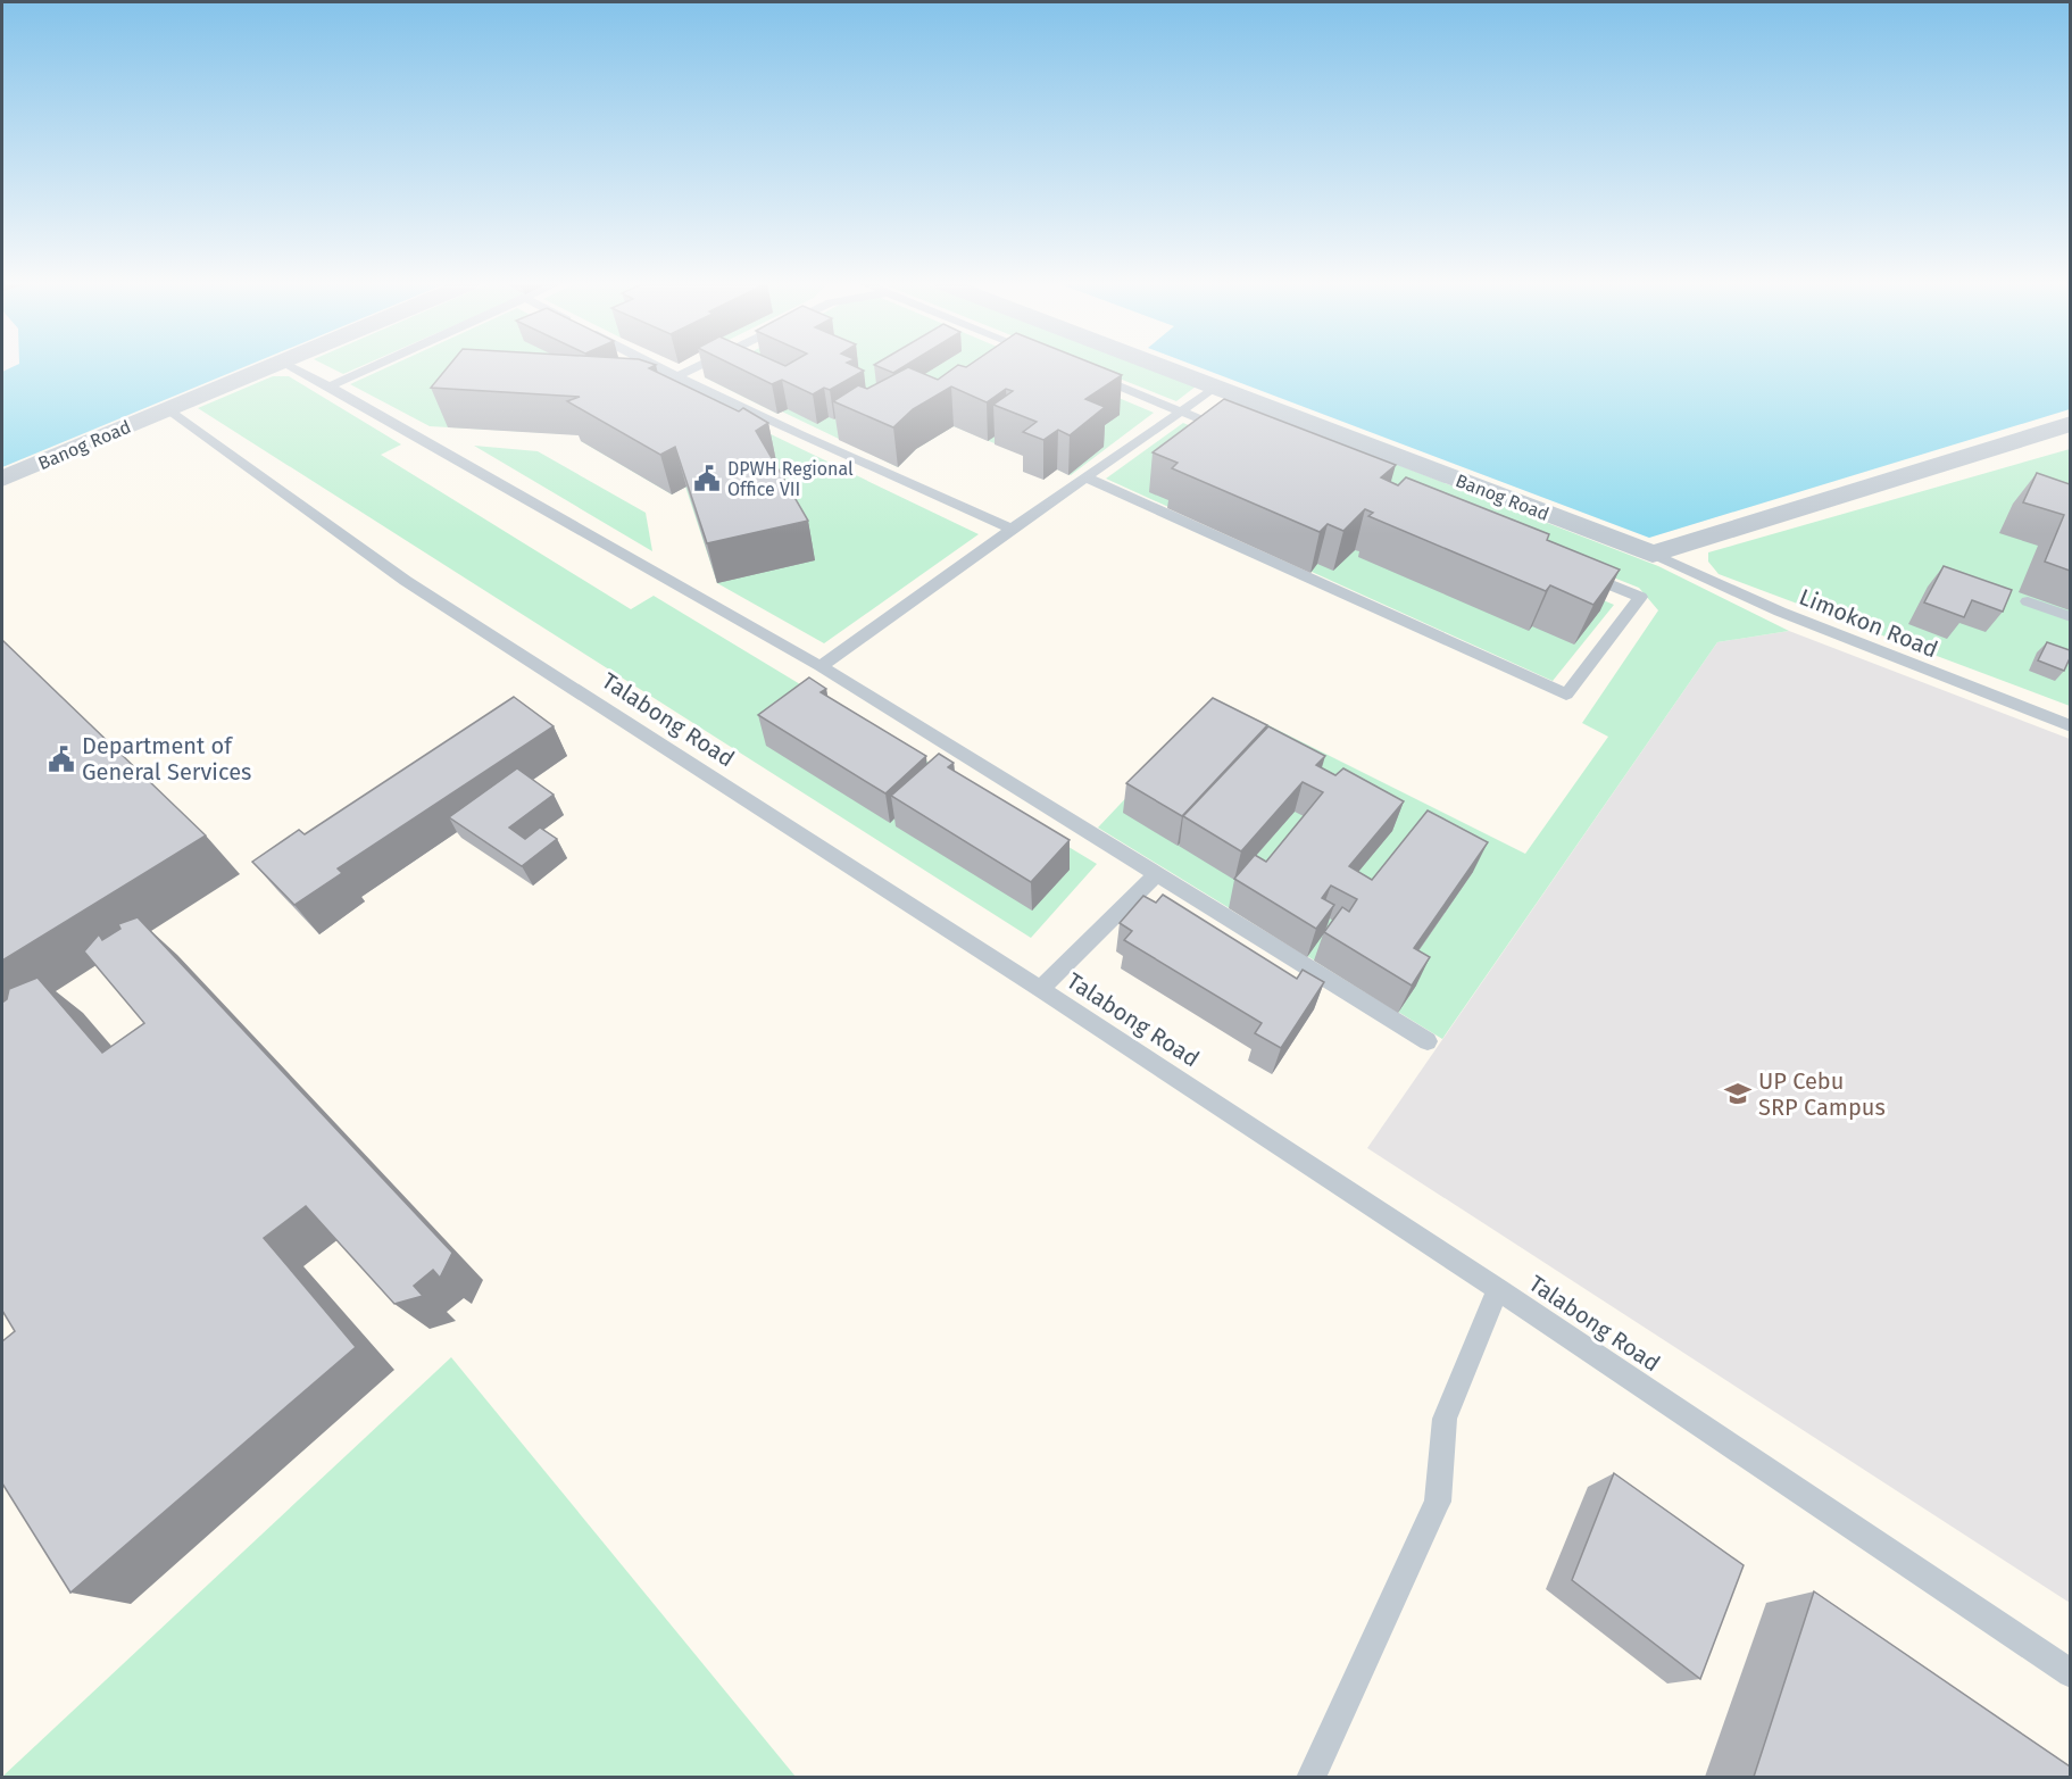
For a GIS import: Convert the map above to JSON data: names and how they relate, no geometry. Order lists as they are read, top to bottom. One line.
{"streets":{"street":["Banog Road"],"lane":["Limokon Road","Talabong Road"]},"crossings":[["Banog Road","Limokon Road"],["Banog Road","Talabong Road"]],"places":{"public building":["DPWH Regional Office VII","Department of General Services"],"school or university":["UP Cebu SRP Campus"]}}
